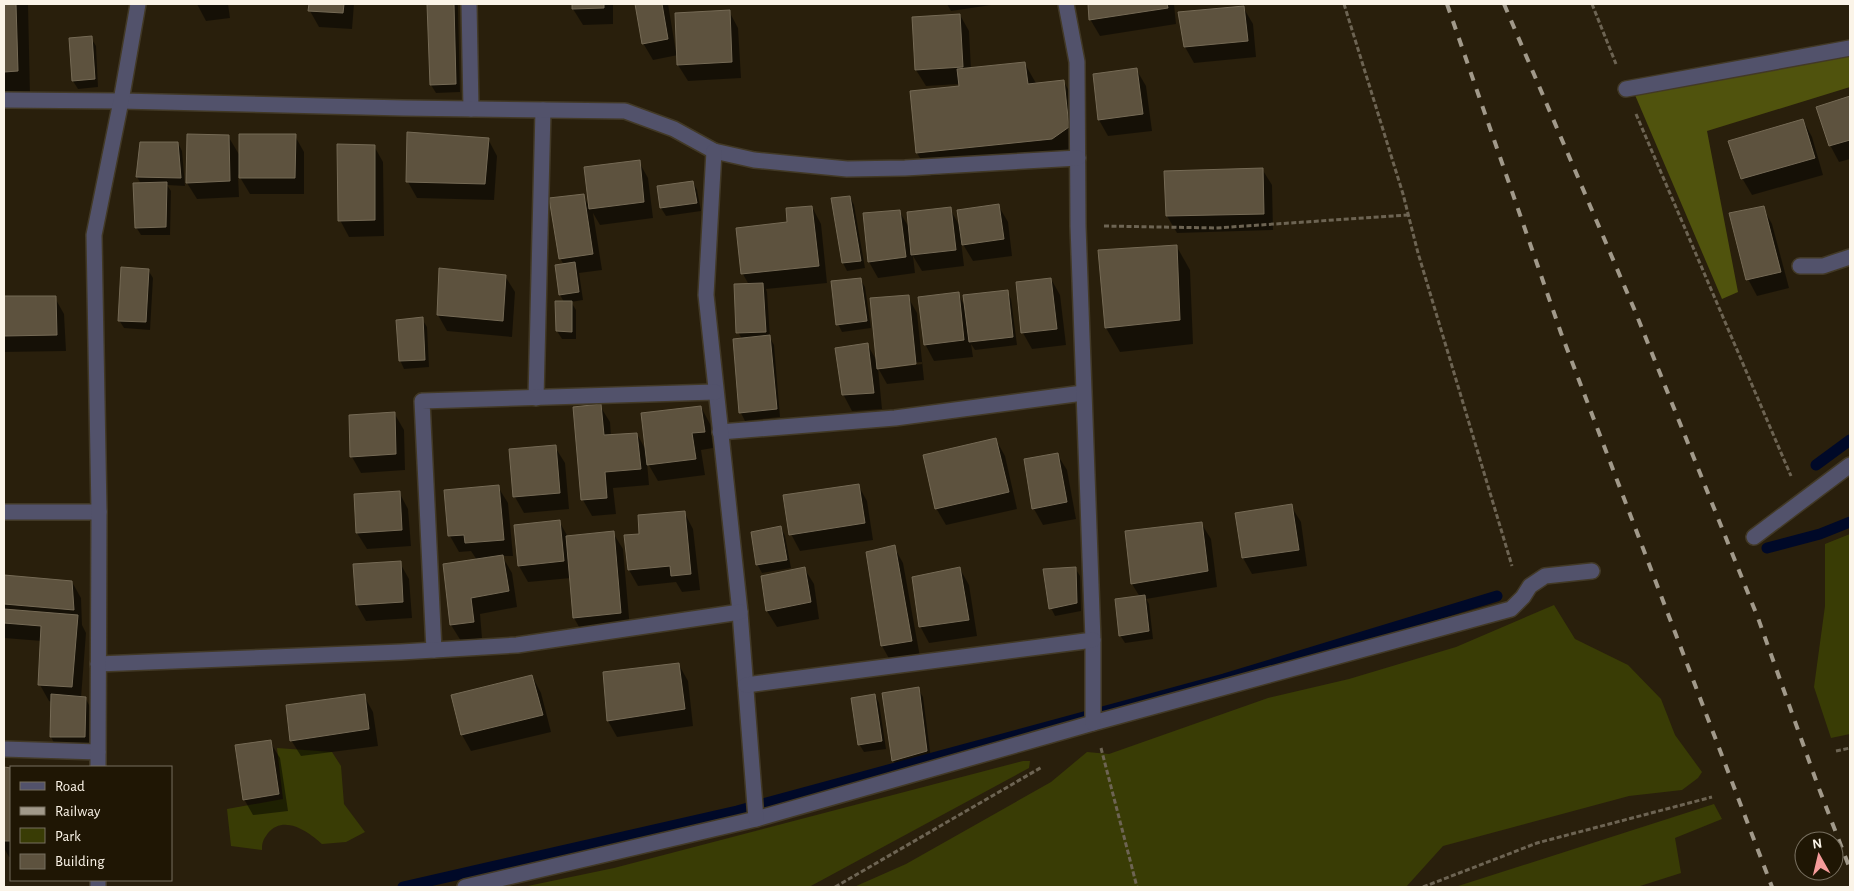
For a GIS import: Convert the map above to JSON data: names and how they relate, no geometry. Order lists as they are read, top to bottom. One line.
{"legend":["Road","Railway","Park","Building"],"north":"top"}
